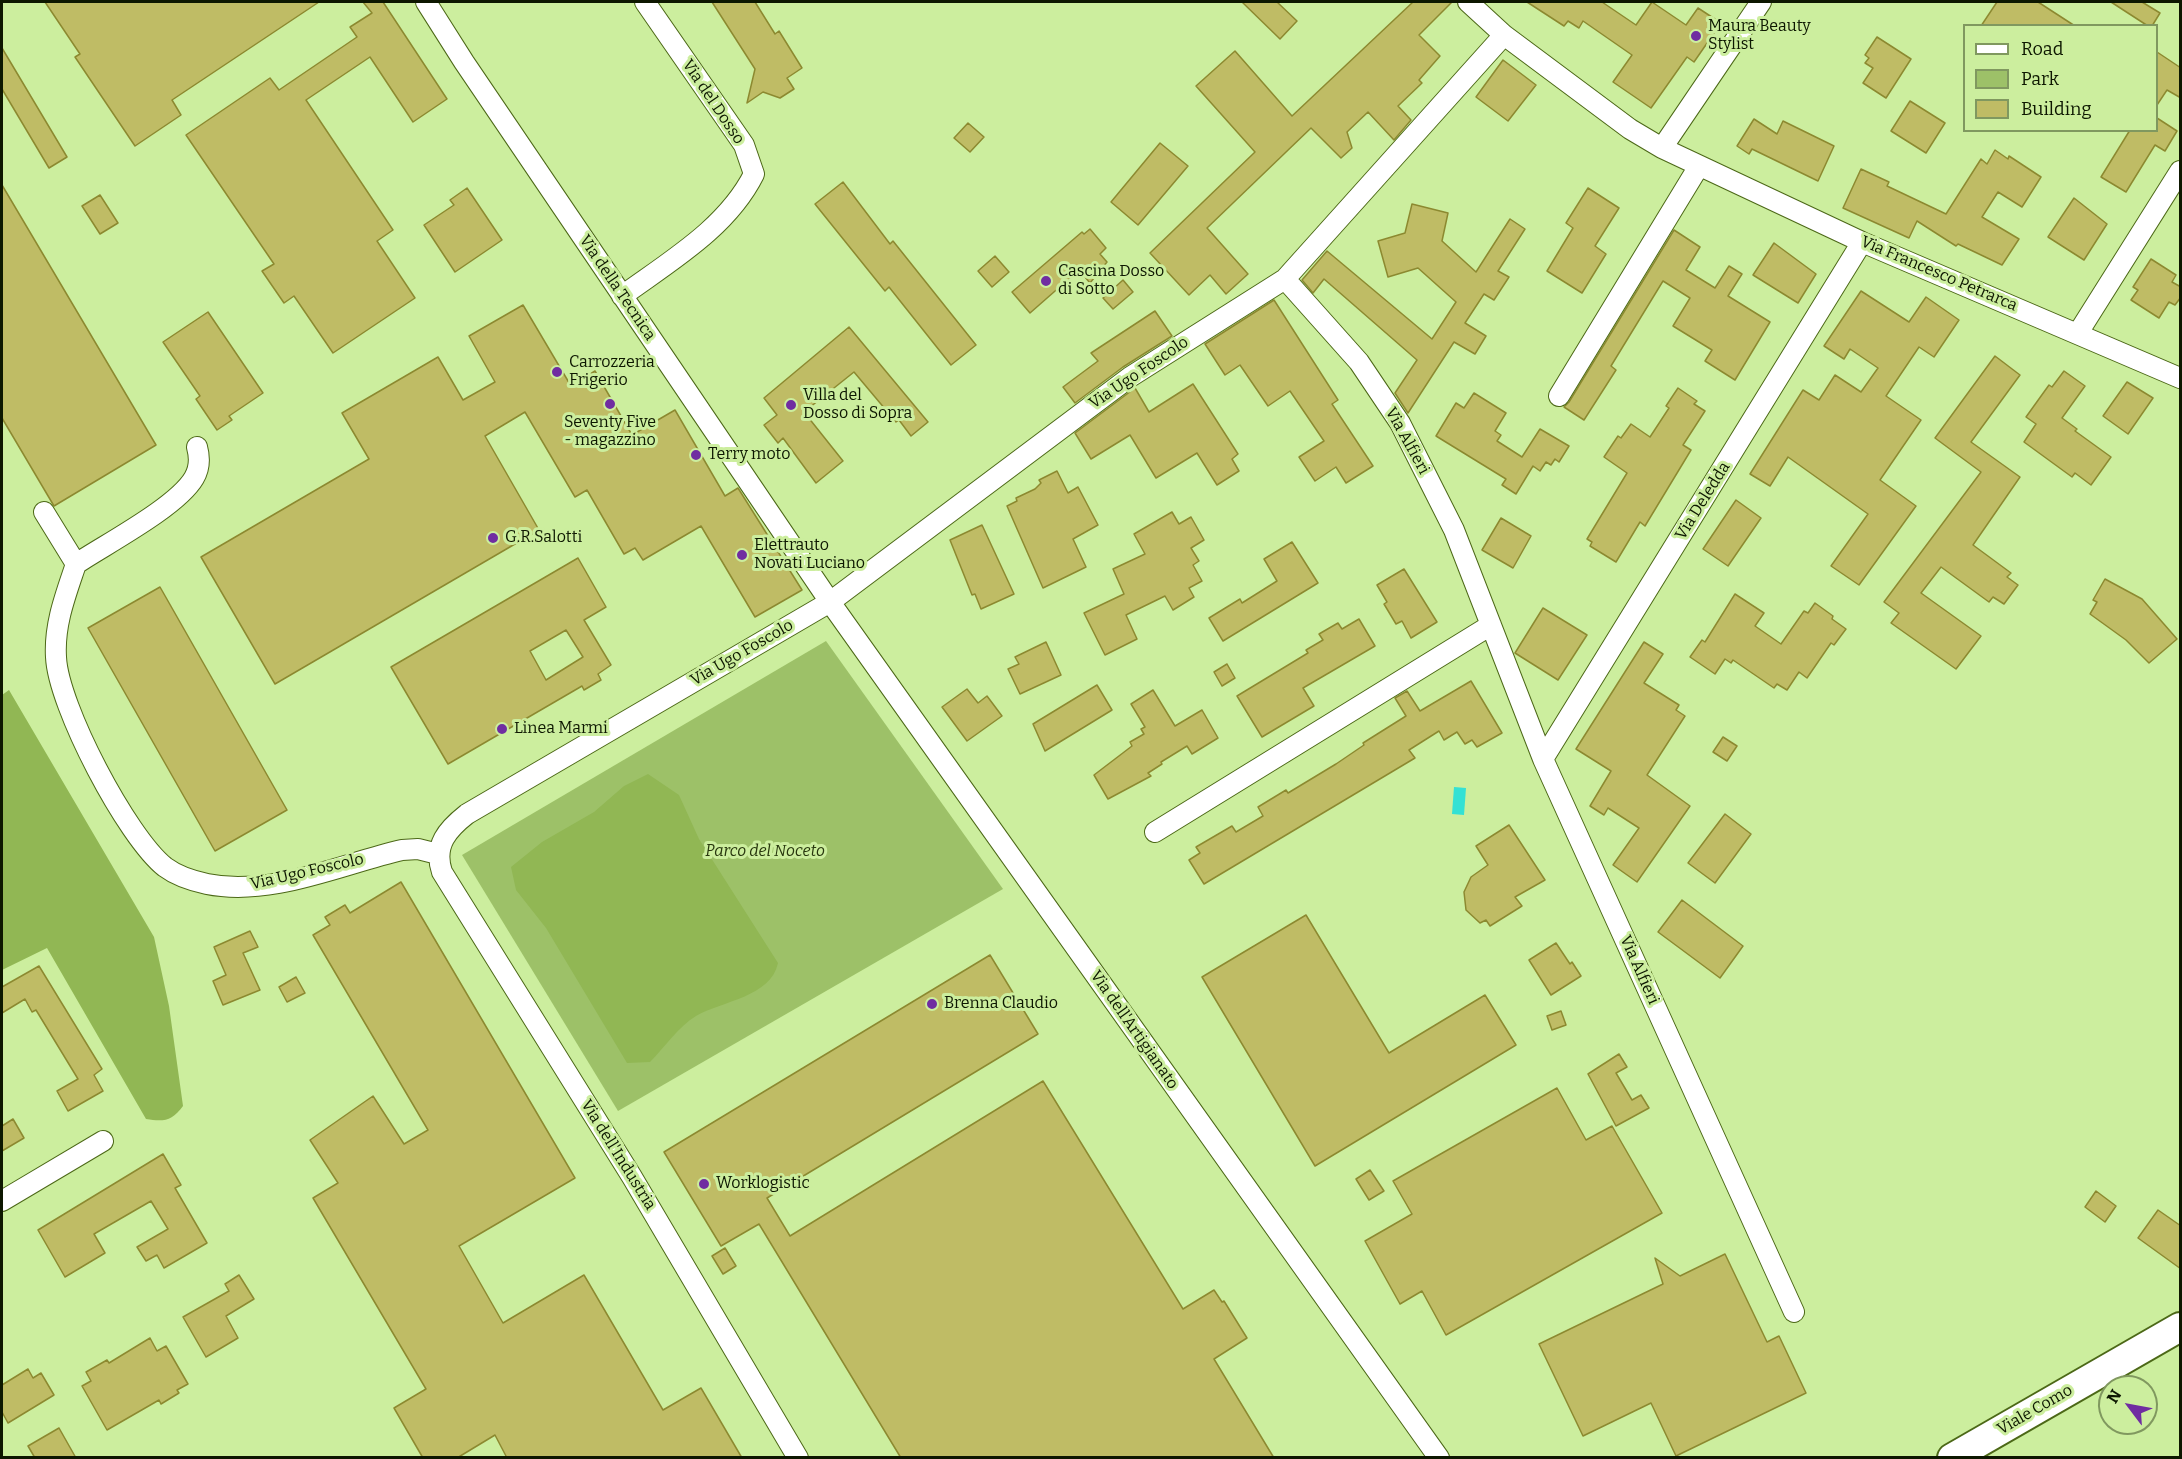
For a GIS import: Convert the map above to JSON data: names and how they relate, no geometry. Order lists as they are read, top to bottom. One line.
{"streets":{"main road":["Viale Como"],"street":["Via del Dosso","Via Francesco Petrarca","Via della Tecnica","Via Ugo Foscolo","Via Alfieri","Via Deledda","Via dell'Artigianato","Via dell'Industria"]},"crossings":[["Via del Dosso","Via della Tecnica"],["Via Francesco Petrarca","Via Ugo Foscolo"],["Via Francesco Petrarca","Via Deledda"],["Via della Tecnica","Via Ugo Foscolo"],["Via della Tecnica","Via dell'Artigianato"],["Via Ugo Foscolo","Via Alfieri"],["Via Ugo Foscolo","Via dell'Artigianato"],["Via Ugo Foscolo","Via dell'Industria"],["Via Alfieri","Via Deledda"]],"parks":["Parco del Noceto"],"places":["Maura Beauty Stylist","Cascina Dosso di Sotto","Carrozzeria Frigerio","Seventy Five - magazzino","Villa del Dosso di Sopra","Terry moto","G.R.Salotti","Elettrauto Novati Luciano","Linea Marmi","Brenna Claudio","Worklogistic"],"legend":["Road","Park","Building"],"north":"top left"}
